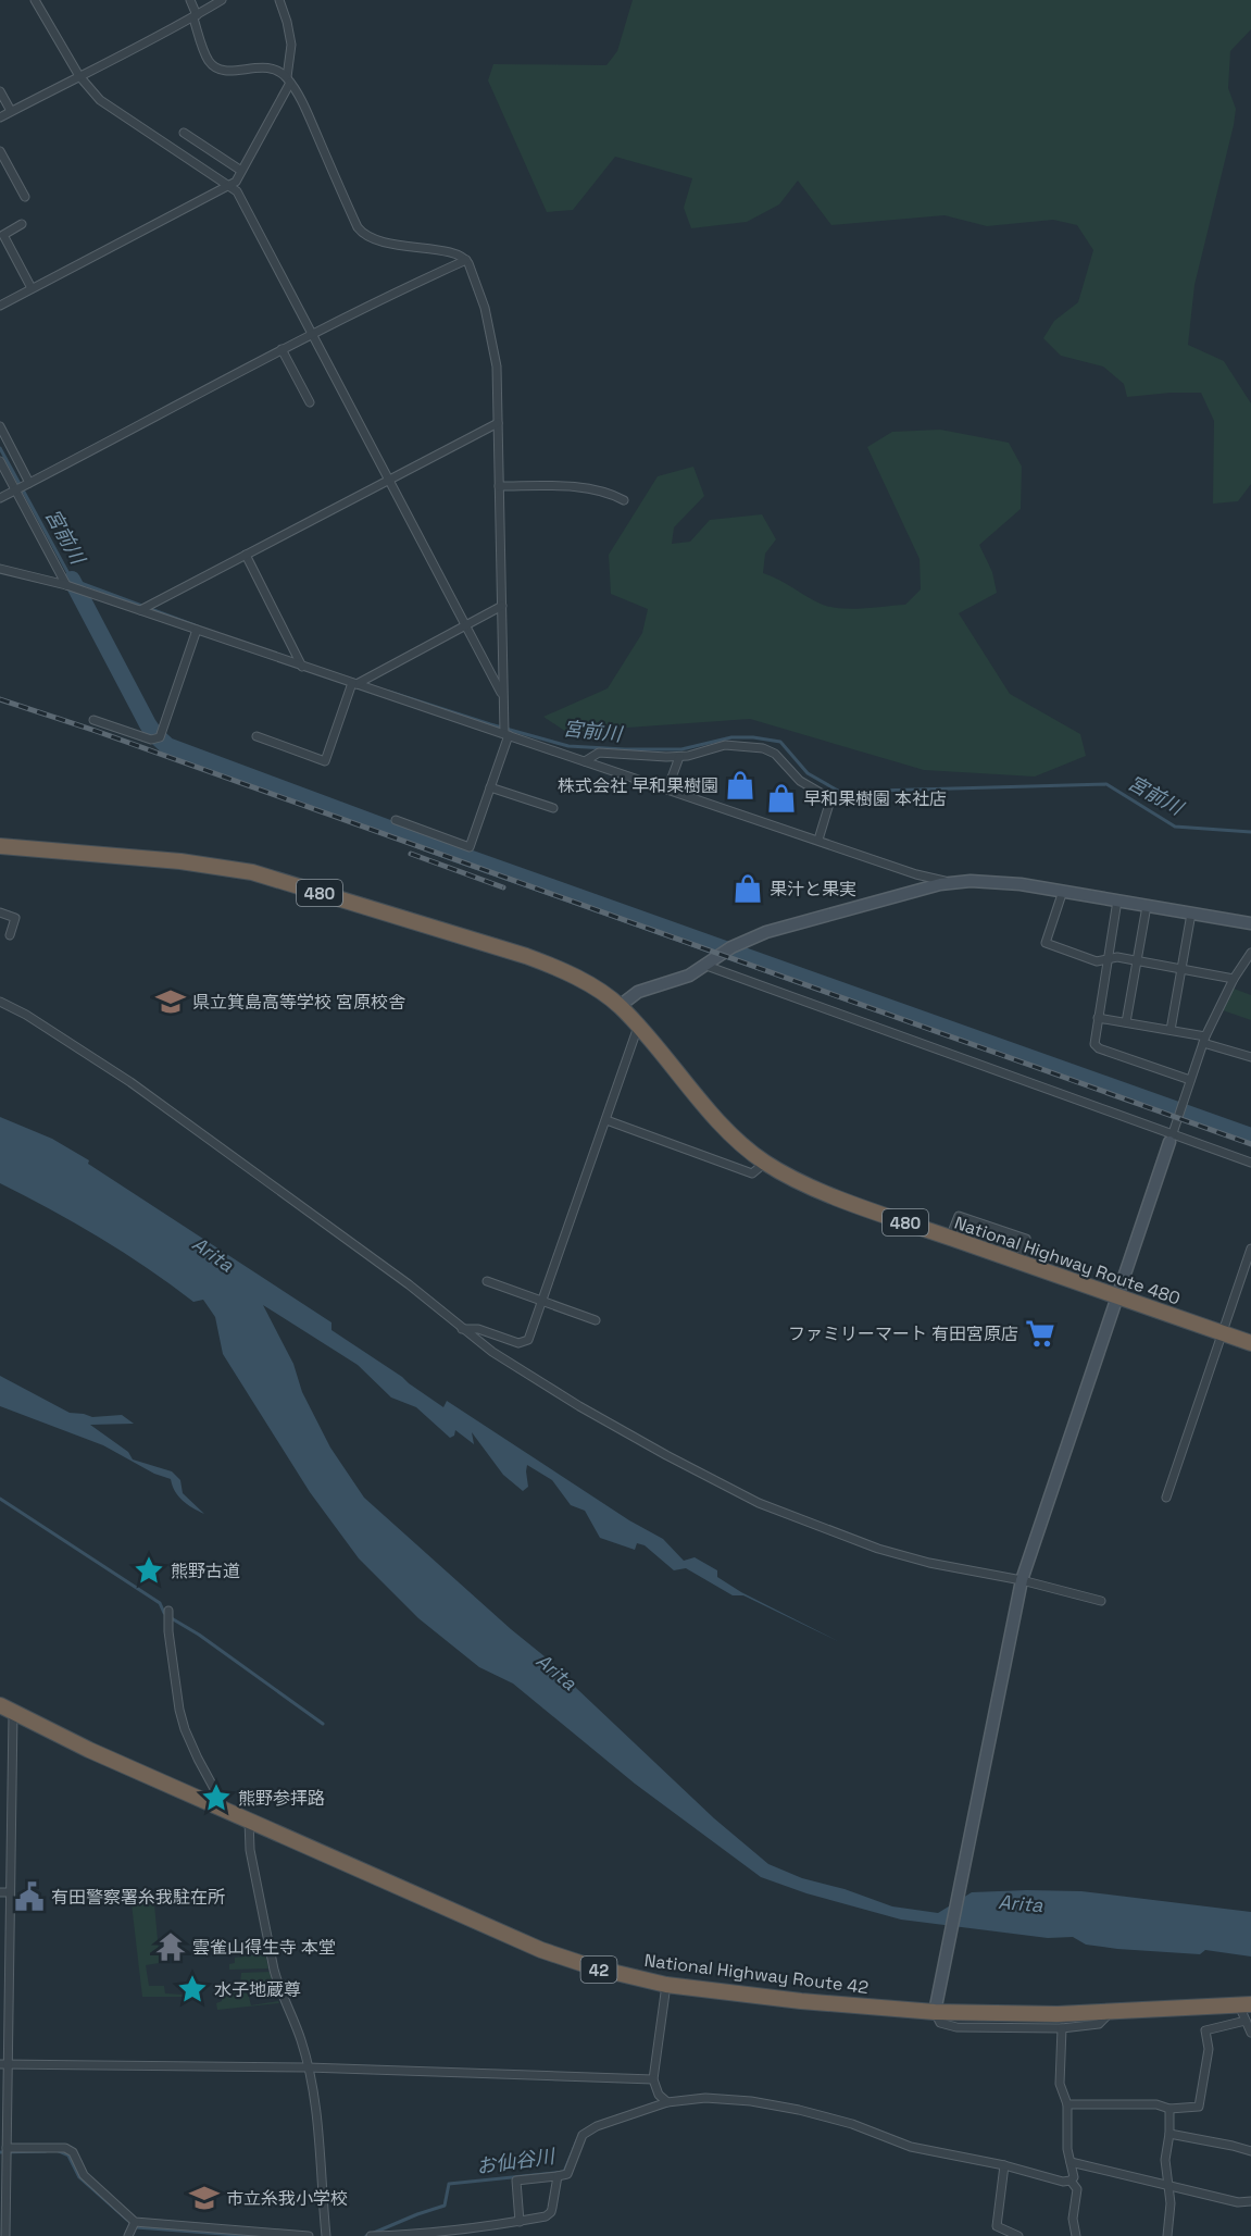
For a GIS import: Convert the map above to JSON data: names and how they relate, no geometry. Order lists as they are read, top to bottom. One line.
{"streets":{"highway":["480","National Highway Route 480","42","National Highway Route 42"]},"water":["宮前川","Arita","お仙谷川"],"places":{"shop":["株式会社 早和果樹園","早和果樹園 本社店","果汁と果実"],"school or university":["県立箕島高等学校 宮原校舎","市立糸我小学校"],"supermarket":["ファミリーマート 有田宮原店"],"place":["熊野古道","熊野参拝路","水子地蔵尊"],"public building":["有田警察署糸我駐在所"],"temple":["雲雀山得生寺 本堂"]}}
